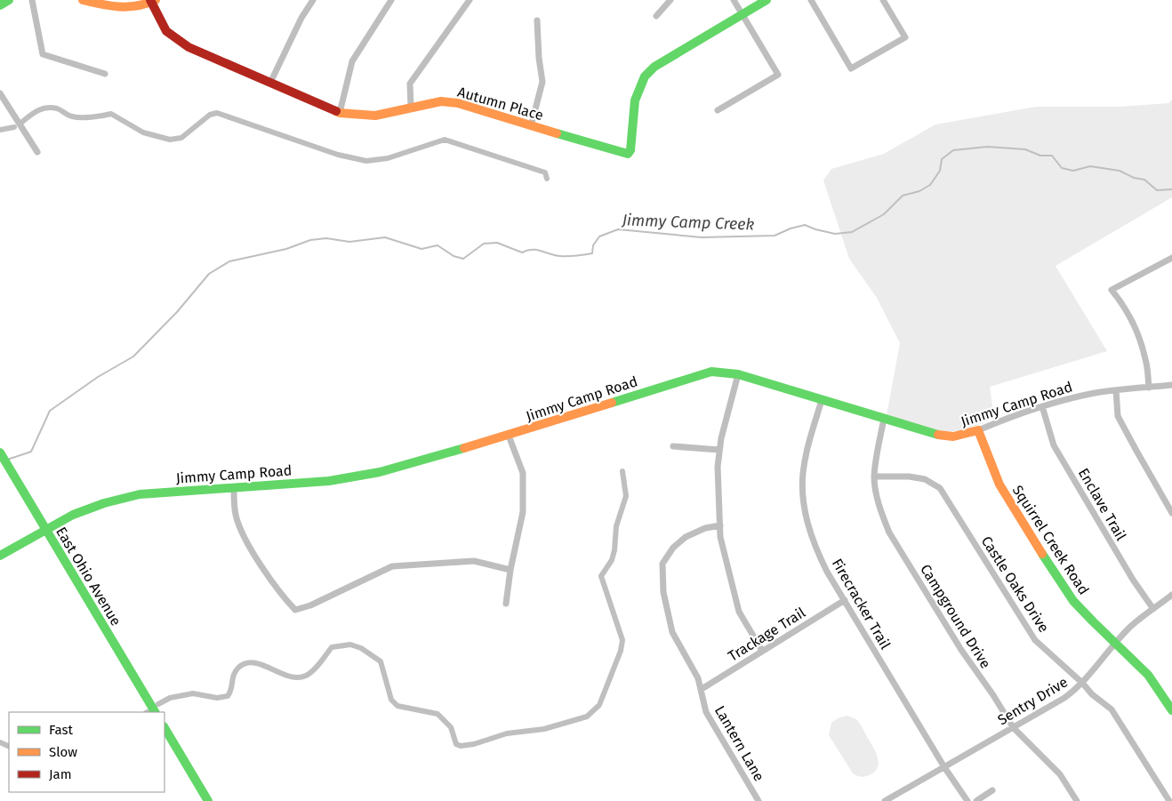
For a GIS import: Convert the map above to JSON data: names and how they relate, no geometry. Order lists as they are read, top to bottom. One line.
{"streets":{"street":["Autumn Place","Jimmy Camp Road","Enclave Trail","Squirrel Creek Road","East Ohio Avenue","Castle Oaks Drive","Firecracker Trail","Campground Drive","Trackage Trail","Sentry Drive","Lantern Lane"]},"crossings":[["Jimmy Camp Road","Enclave Trail"],["Jimmy Camp Road","Squirrel Creek Road"],["Jimmy Camp Road","East Ohio Avenue"],["Jimmy Camp Road","Firecracker Trail"],["Jimmy Camp Road","Campground Drive"],["Enclave Trail","Sentry Drive"],["Squirrel Creek Road","Sentry Drive"],["Castle Oaks Drive","Campground Drive"],["Castle Oaks Drive","Sentry Drive"],["Firecracker Trail","Trackage Trail"],["Firecracker Trail","Sentry Drive"],["Campground Drive","Sentry Drive"],["Trackage Trail","Lantern Lane"]],"water":["Jimmy Camp Creek"],"legend":["Fast","Slow","Jam"]}
